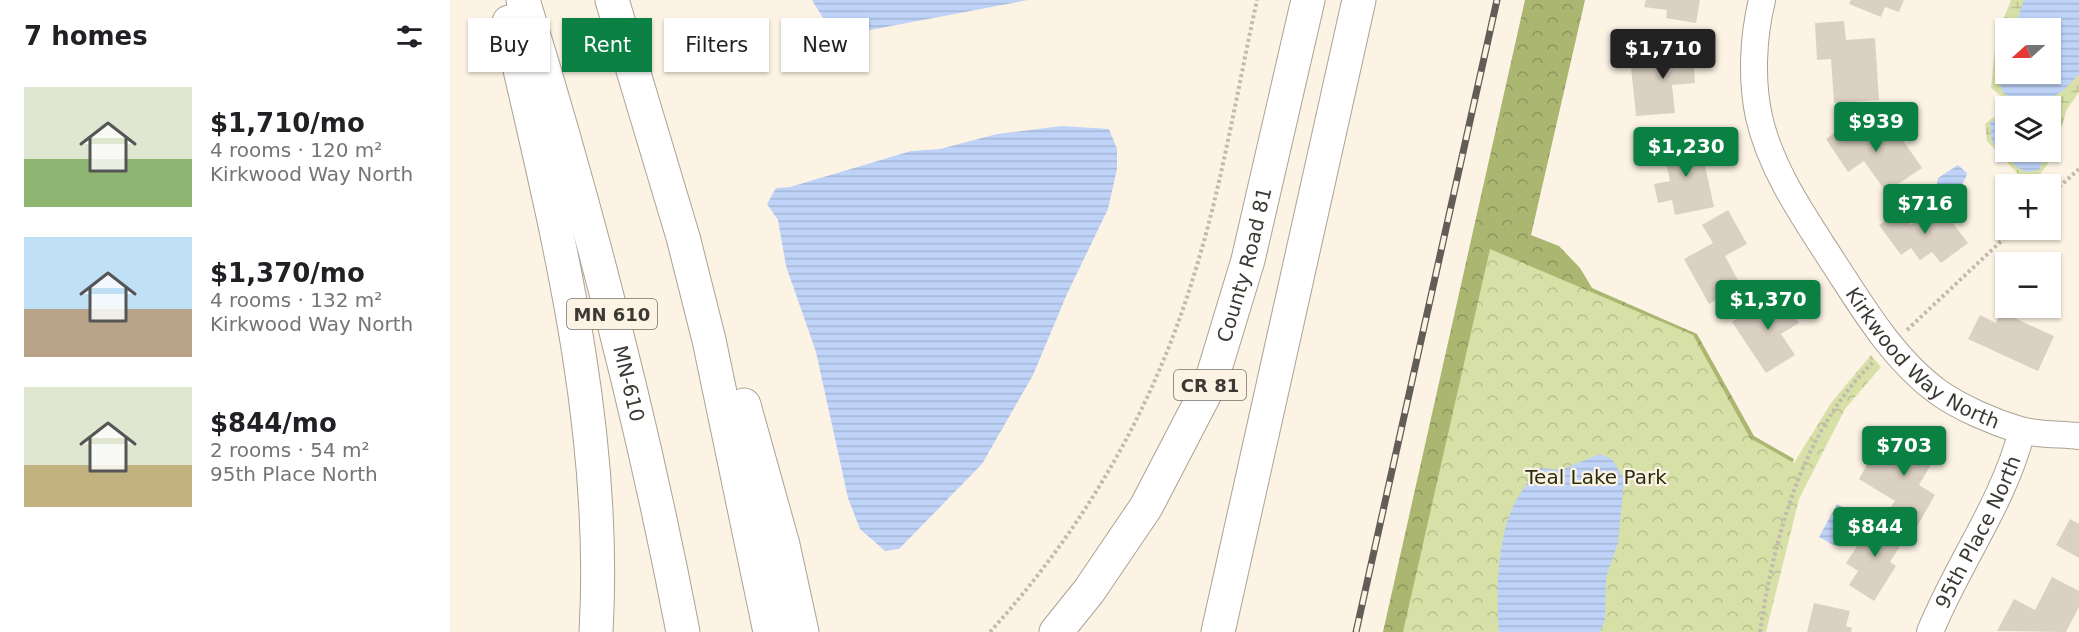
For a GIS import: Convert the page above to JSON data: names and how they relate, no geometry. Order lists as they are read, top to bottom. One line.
{"streets":{"highway":["County Road 81","MN 610","MN-610","CR 81"],"street":["Kirkwood Way North","95th Place North"]},"crossings":[["Kirkwood Way North","95th Place North"]],"parks":["Teal Lake Park"],"north":"left","page":{"heading":"7 homes","map_buttons":["+","−"],"chip":["Buy","Rent","Filters","New"],"price":["$1,710","$939","$1,230","$716","$1,370","$703","$844"],"list":[{"name":"$1,710/mo","note":"4 rooms · 120 m² · Kirkwood Way North"},{"name":"$1,370/mo","note":"4 rooms · 132 m² · Kirkwood Way North"},{"name":"$844/mo","note":"2 rooms · 54 m² · 95th Place North"}]}}
